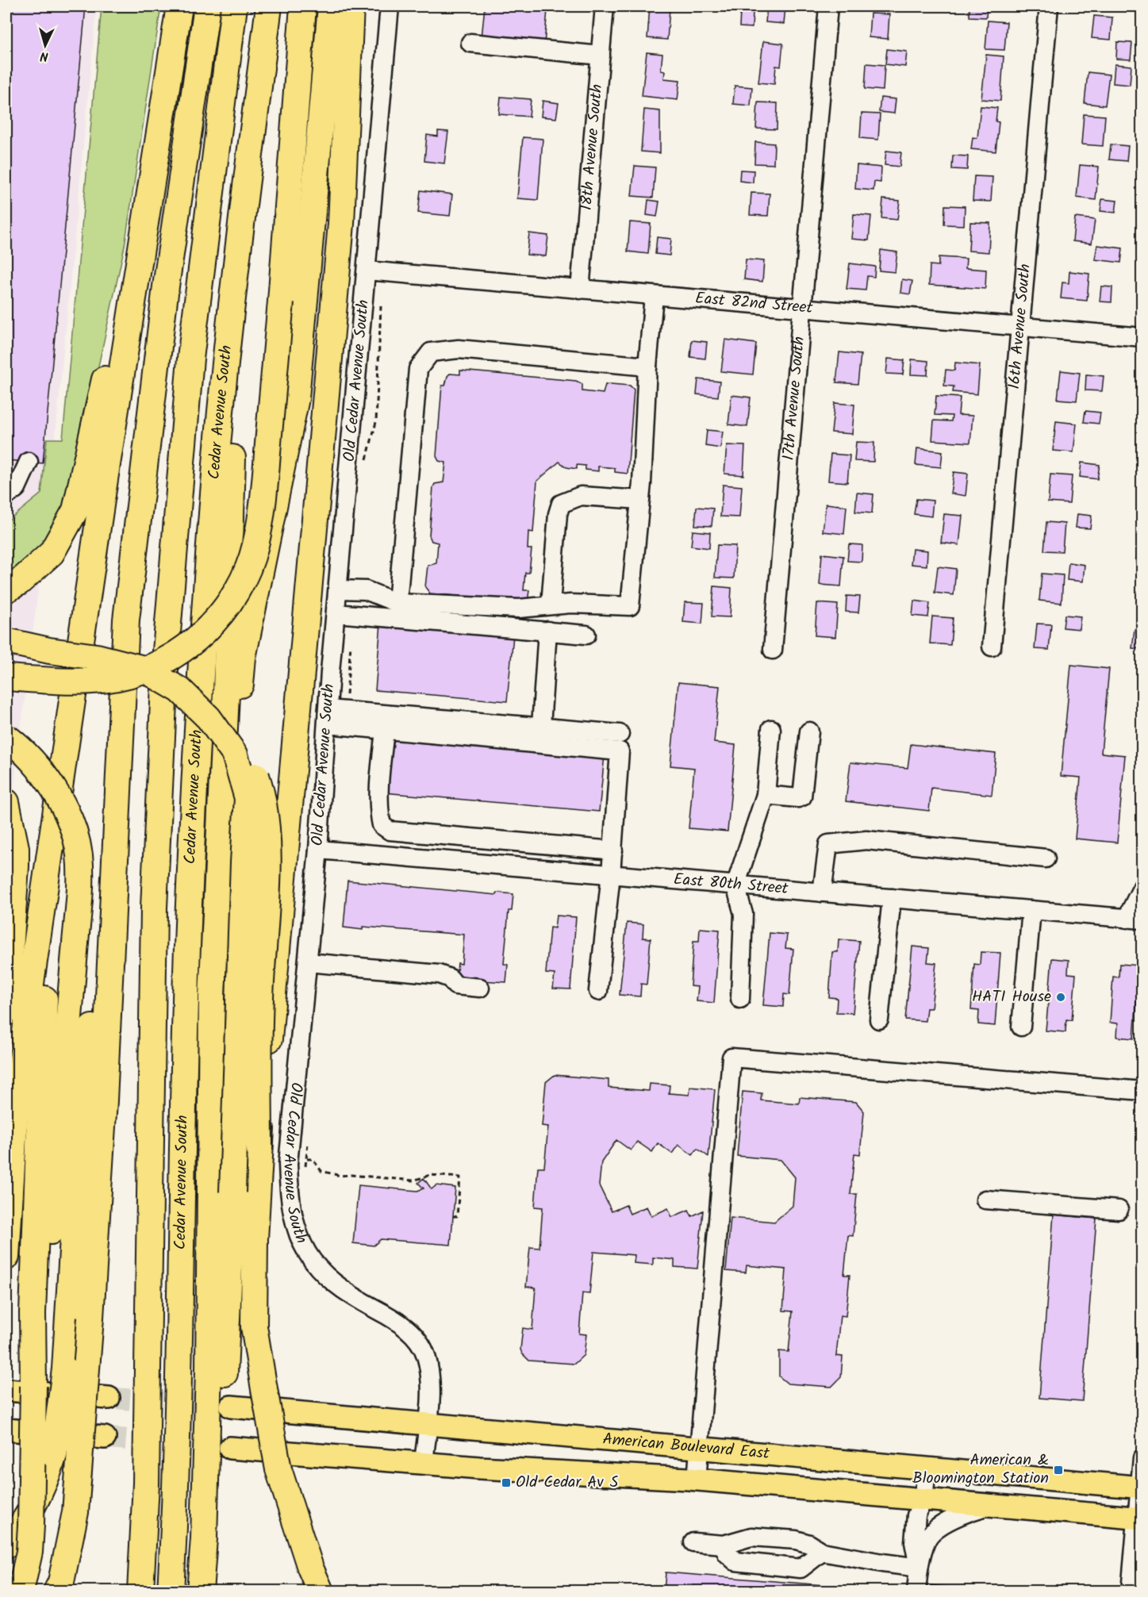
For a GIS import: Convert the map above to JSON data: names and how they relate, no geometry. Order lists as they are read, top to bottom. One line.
{"streets":{"highway":["Cedar Avenue South"],"main road":["American Boulevard East"],"street":["18th Avenue South","East 82nd Street","16th Avenue South","Old Cedar Avenue South","17th Avenue South","East 80th Street"]},"crossings":[["18th Avenue South","East 82nd Street"],["East 82nd Street","16th Avenue South"],["East 82nd Street","Old Cedar Avenue South"],["East 82nd Street","17th Avenue South"],["Old Cedar Avenue South","East 80th Street"],["Old Cedar Avenue South","American Boulevard East"]],"places":{"other":["HATI House"],"transit":["American & Bloomington Station","Old Cedar Av S"]},"north":"bottom"}
